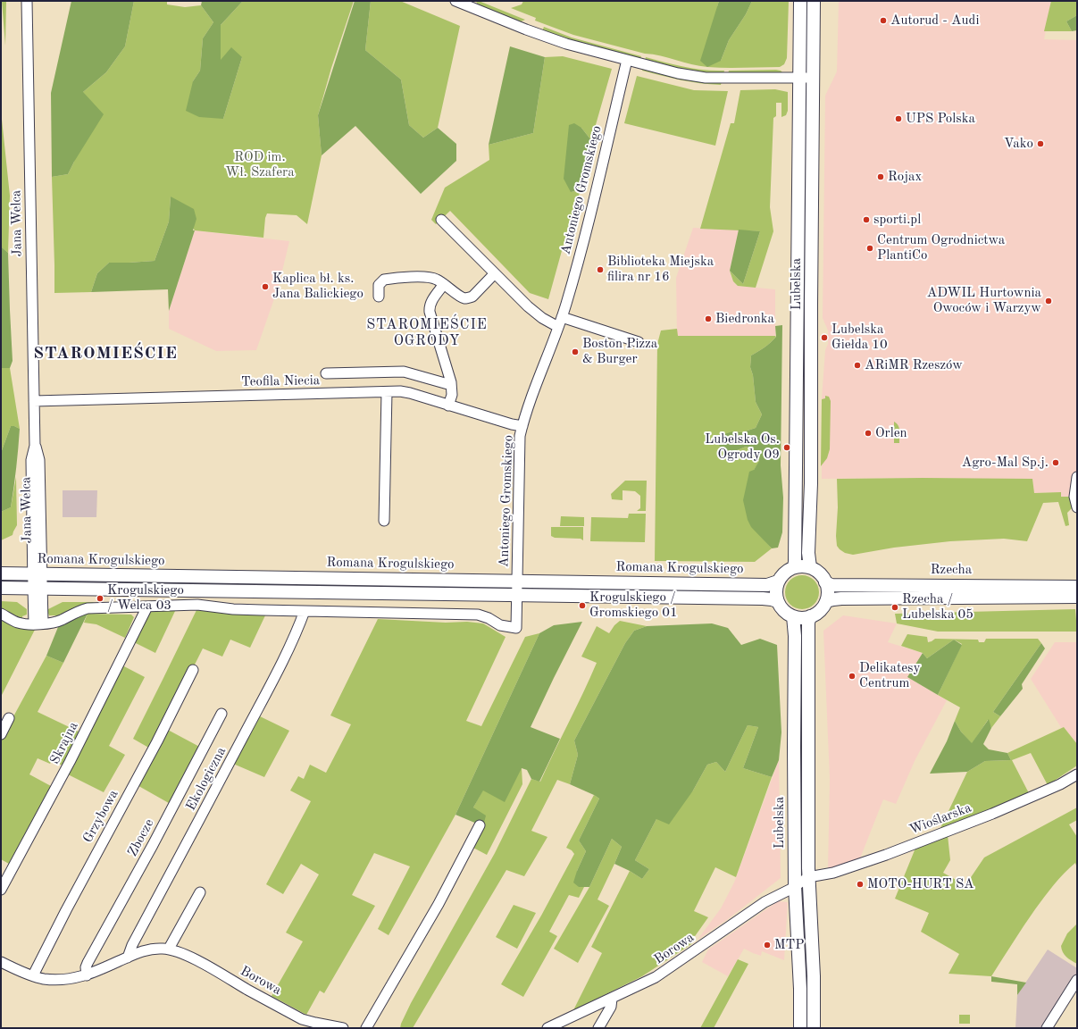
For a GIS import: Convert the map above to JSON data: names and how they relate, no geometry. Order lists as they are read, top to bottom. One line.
{"streets":{"main road":["Lubelska","Romana Krogulskiego","Rzecha"],"street":["Antoniego Gromskiego","Jana Welca","Teofila Niecia","Skrajna","Ekologiczna","Grzybowa","Wioślarska","Zbocze","Borowa"]},"crossings":[["Antoniego Gromskiego","Teofila Niecia"],["Antoniego Gromskiego","Romana Krogulskiego"],["Antoniego Gromskiego","Ekologiczna"],["Jana Welca","Teofila Niecia"],["Jana Welca","Romana Krogulskiego"],["Lubelska","Romana Krogulskiego"],["Lubelska","Rzecha"],["Lubelska","Wioślarska"],["Lubelska","Borowa"],["Romana Krogulskiego","Rzecha"],["Ekologiczna","Borowa"],["Grzybowa","Borowa"],["Wioślarska","Borowa"],["Zbocze","Borowa"]],"districts":["STAROMIEŚCIE OGRODY","STAROMIEŚCIE"],"parks":["ROD im. Wł. Szafera"],"places":["Autorud - Audi","UPS Polska","Vako","Rojax","sporti.pl","Centrum Ogrodnictwa PlantiCo","Biblioteka Miejska filira nr 16","Kaplica bł. ks. Jana Balickiego","ADWIL Hurtownia Owoców i Warzyw","Biedronka","Lubelska Giełda 10","Boston Pizza & Burger","ARiMR Rzeszów","Orlen","Lubelska Os. Ogrody 09","Agro-Mal Sp.j.","Krogulskiego / Welca 03","Krogulskiego / Gromskiego 01","Rzecha / Lubelska 05","Delikatesy Centrum","MOTO-HURT SA","MTP"]}
